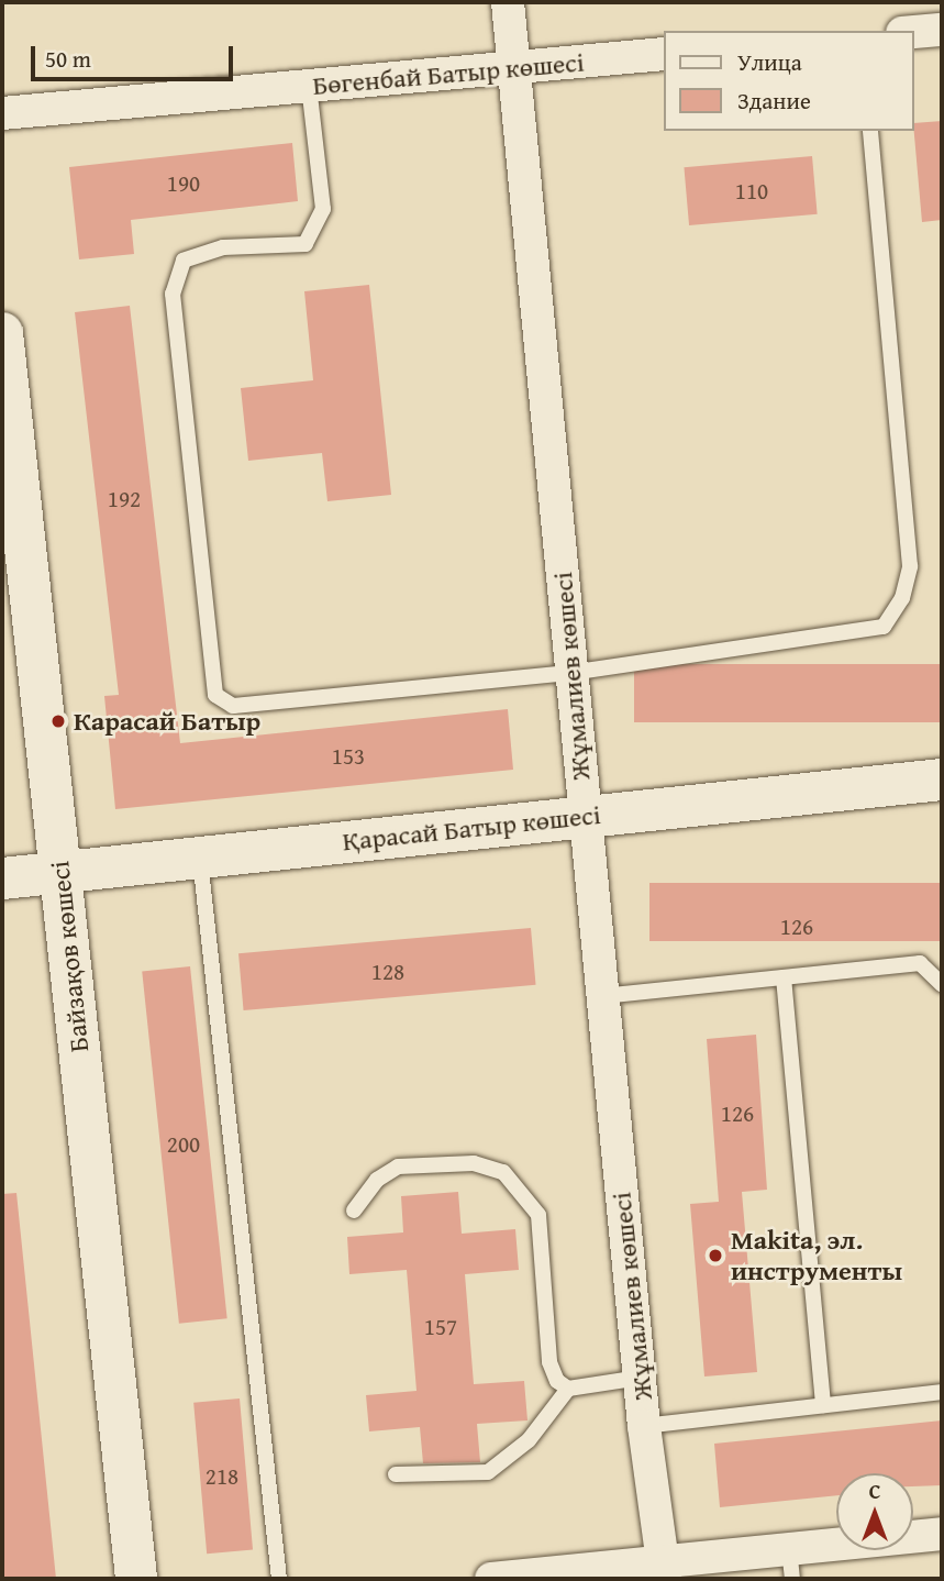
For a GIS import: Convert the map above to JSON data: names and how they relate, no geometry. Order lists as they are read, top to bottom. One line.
{"streets":{"street":["Бөгенбай Батыр көшесі","Жұмалиев көшесі","Қарасай Батыр көшесі","Байзақов көшесі"]},"crossings":[["Бөгенбай Батыр көшесі","Жұмалиев көшесі"],["Жұмалиев көшесі","Қарасай Батыр көшесі"],["Қарасай Батыр көшесі","Байзақов көшесі"]],"places":["Карасай Батыр","Makita, эл. инструменты"],"house_numbers":["190","110","192","153","126","128","126","200","157","218"],"legend":["Улица","Здание"],"scale_bar":"50 m","north":"top"}
